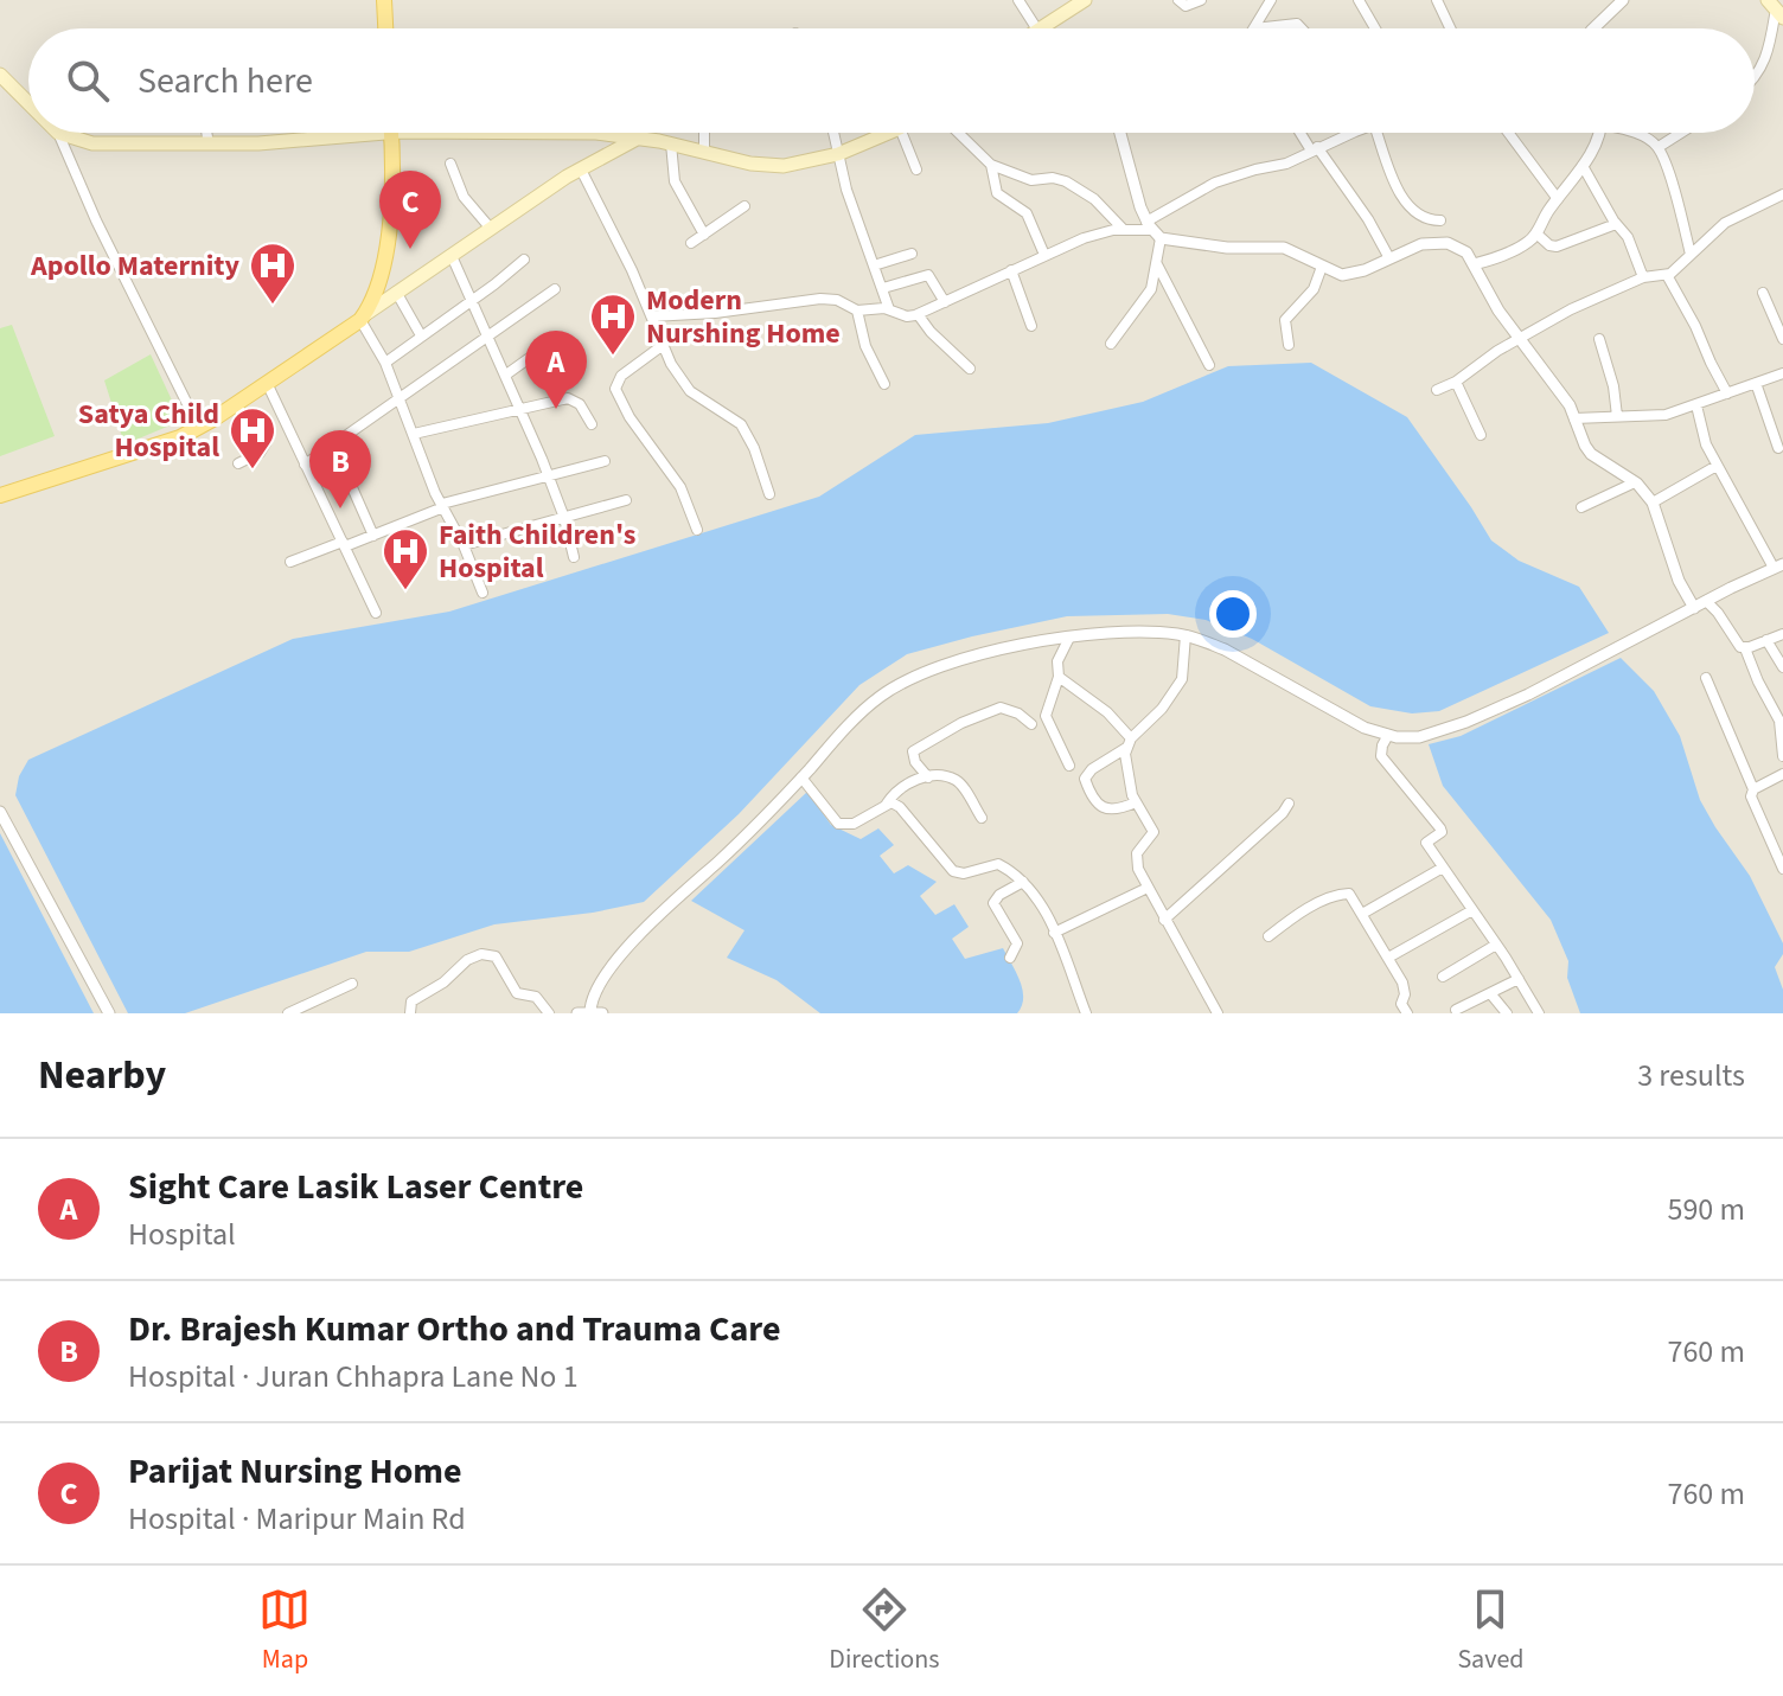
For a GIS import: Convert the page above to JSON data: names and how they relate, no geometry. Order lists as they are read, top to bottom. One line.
{"places":{"hospital":["Apollo Maternity","Modern Nurshing Home","Satya Child Hospital","Faith Children's Hospital"]},"page":{"search":"Search here","pins":["C","A","B"],"heading":["Nearby","3 results"],"list":[{"mark":"A","name":"Sight Care Lasik Laser Centre","note":"Hospital","value":"590 m"},{"mark":"B","name":"Dr. Brajesh Kumar Ortho and Trauma Care","note":"Hospital · Juran Chhapra Lane No 1","value":"760 m"},{"mark":"C","name":"Parijat Nursing Home","note":"Hospital · Maripur Main Rd","value":"760 m"}],"nav":["Map","Directions","Saved"]}}
